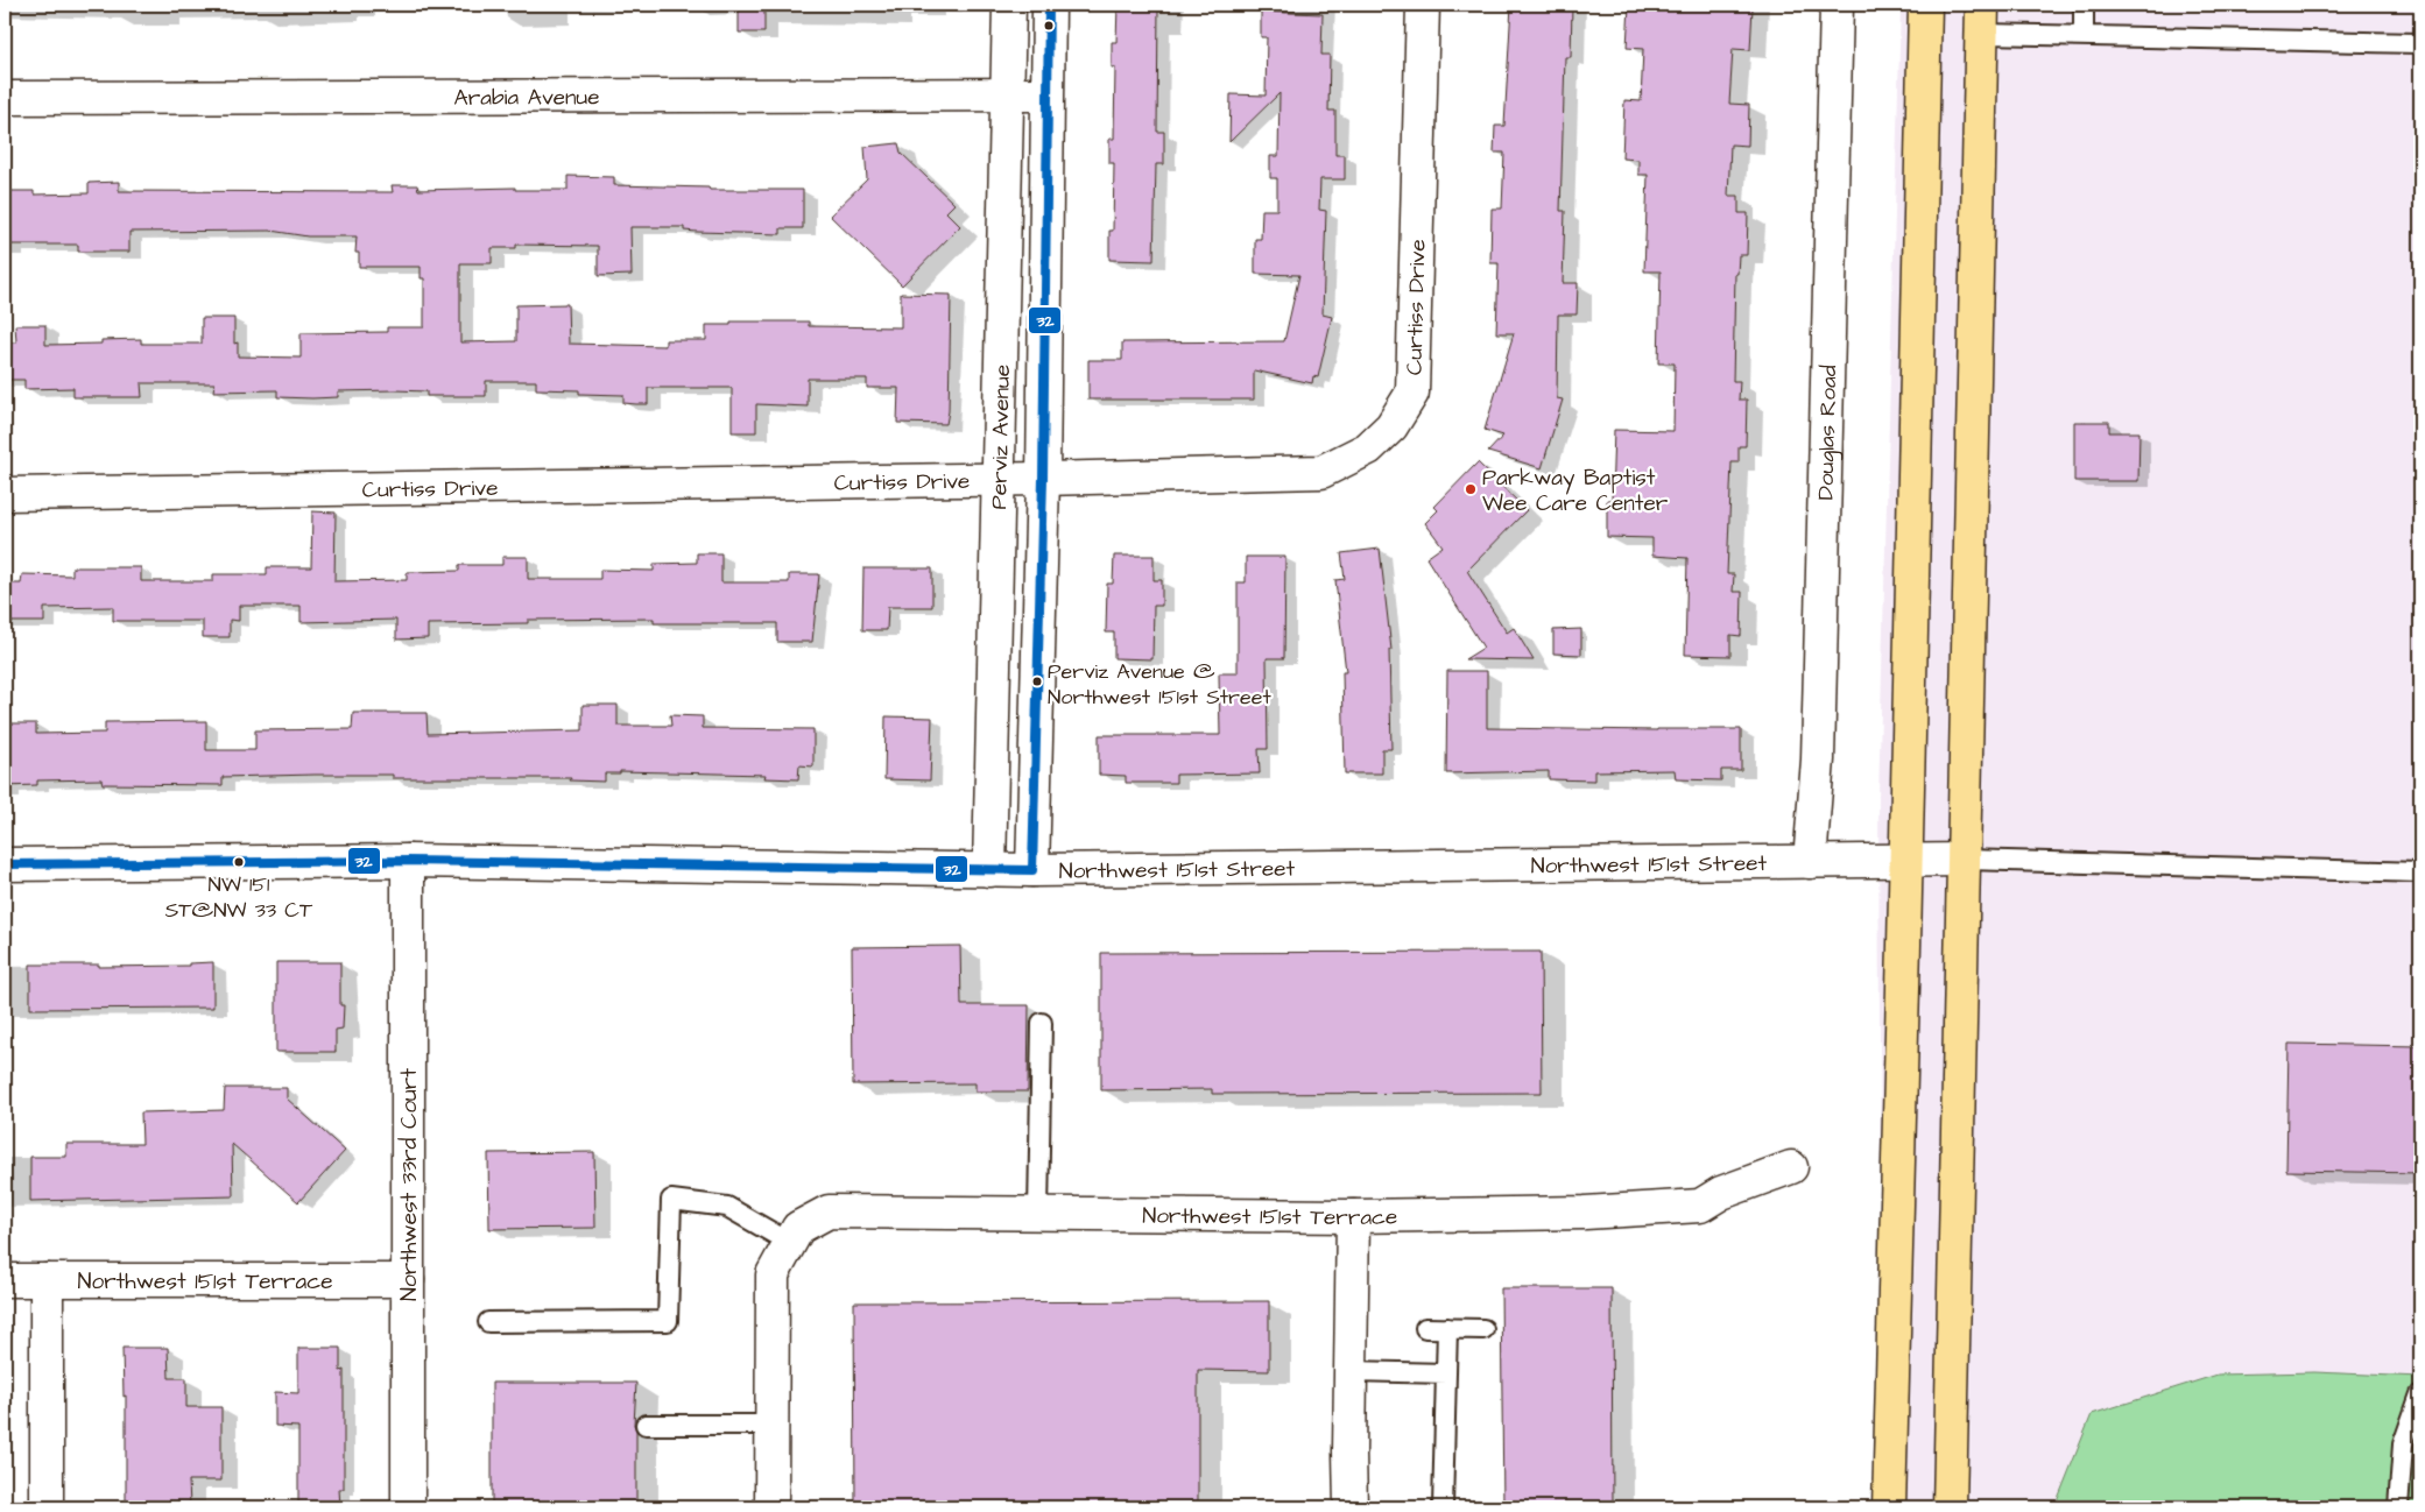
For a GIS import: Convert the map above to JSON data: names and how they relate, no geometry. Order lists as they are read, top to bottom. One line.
{"streets":{"street":["Arabia Avenue","Curtiss Drive","Douglas Road","Perviz Avenue","Northwest 151st Street","Northwest 33rd Court","Northwest 151st Terrace"]},"crossings":[["Arabia Avenue","Perviz Avenue"],["Curtiss Drive","Perviz Avenue"],["Douglas Road","Northwest 151st Street"],["Perviz Avenue","Northwest 151st Street"],["Northwest 151st Street","Northwest 33rd Court"],["Northwest 33rd Court","Northwest 151st Terrace"]],"places":["Parkway Baptist Wee Care Center","Perviz Avenue @ Northwest 151st Street","NW 151 ST@NW 33 CT"],"lines":["transit line 32"]}
